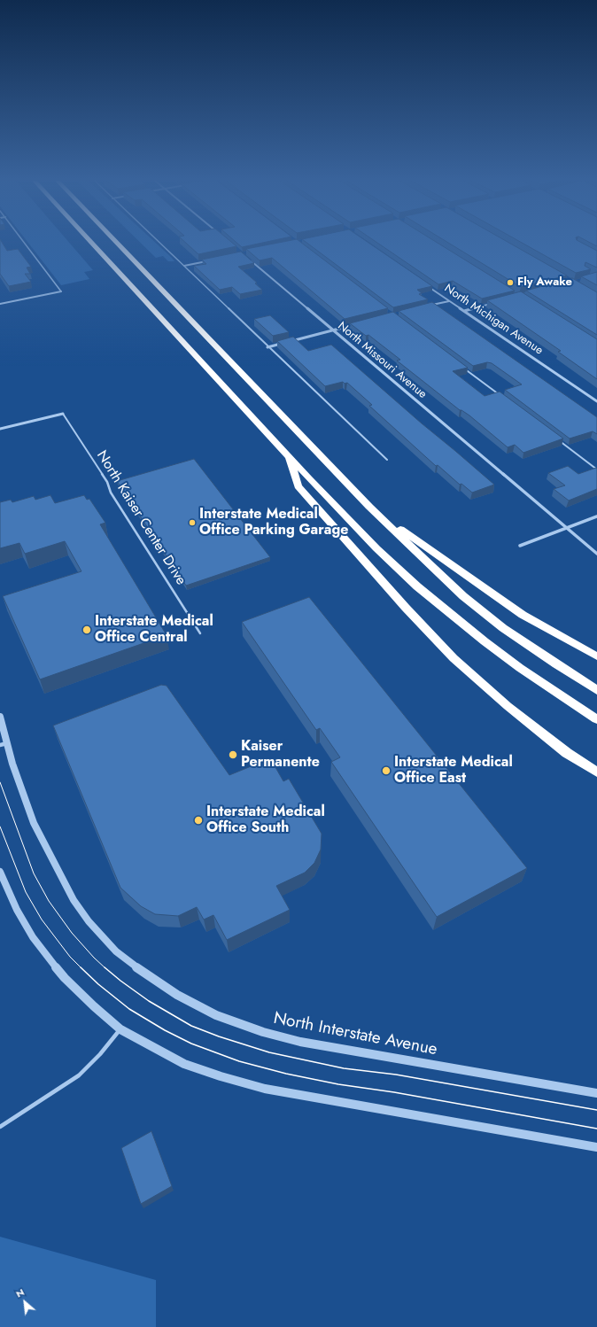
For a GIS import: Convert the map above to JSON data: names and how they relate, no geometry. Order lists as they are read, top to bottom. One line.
{"streets":{"street":["North Michigan Avenue","North Missouri Avenue","North Interstate Avenue"],"lane":["North Kaiser Center Drive"]},"places":["Fly Awake","Interstate Medical Office Parking Garage","Interstate Medical Office Central","Kaiser Permanente","Interstate Medical Office East","Interstate Medical Office South"],"north":"top left"}
